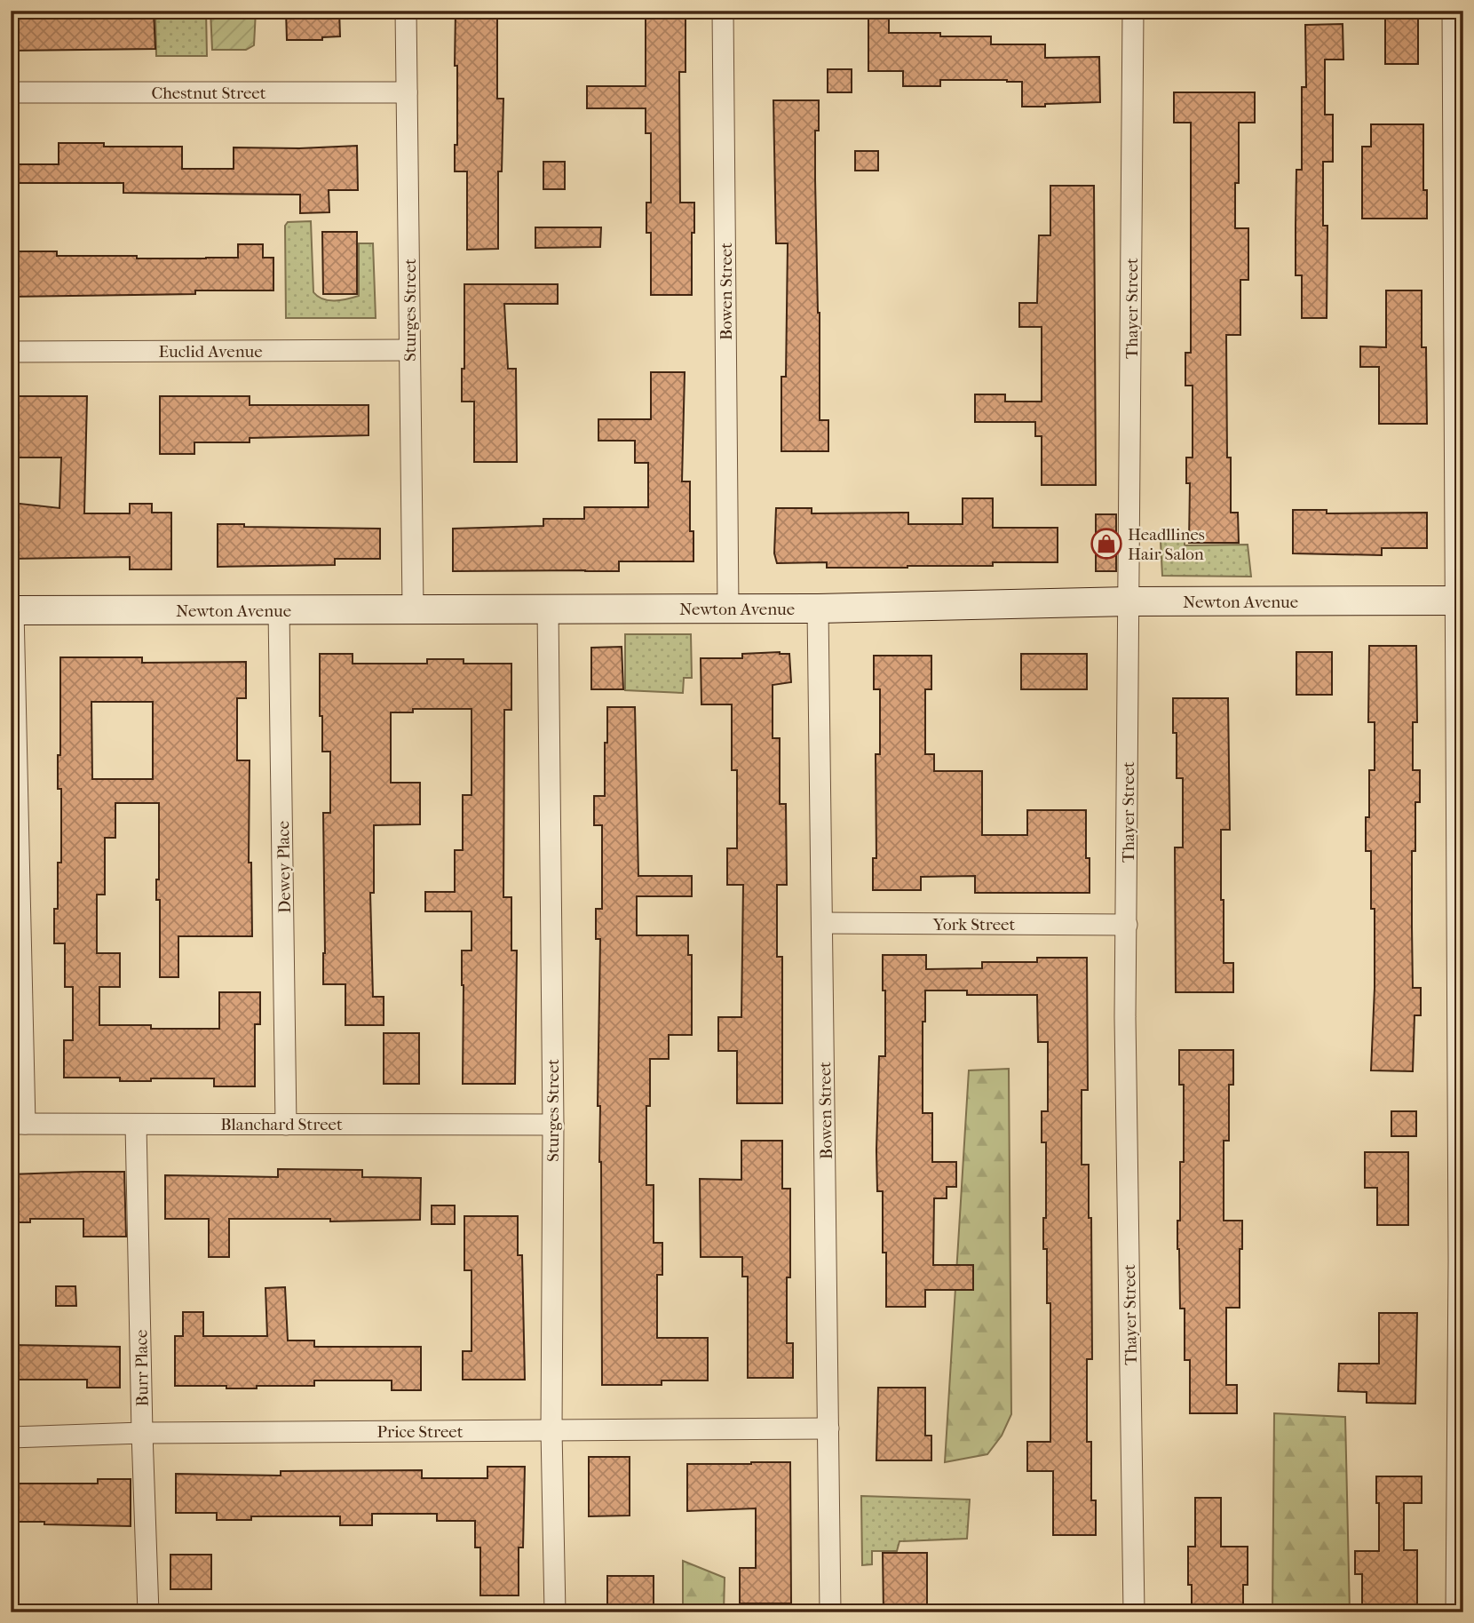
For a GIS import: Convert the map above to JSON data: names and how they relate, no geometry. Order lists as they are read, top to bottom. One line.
{"streets":{"street":["Chestnut Street","Bowen Street","Thayer Street","Sturges Street","Euclid Avenue","Newton Avenue","Dewey Place","York Street","Blanchard Street","Burr Place","Price Street"]},"crossings":[["Chestnut Street","Sturges Street"],["Bowen Street","Newton Avenue"],["Bowen Street","York Street"],["Bowen Street","Price Street"],["Thayer Street","Newton Avenue"],["Thayer Street","York Street"],["Sturges Street","Euclid Avenue"],["Sturges Street","Newton Avenue"],["Sturges Street","Blanchard Street"],["Sturges Street","Price Street"],["Newton Avenue","Dewey Place"],["Dewey Place","Blanchard Street"],["Blanchard Street","Burr Place"],["Burr Place","Price Street"]],"places":{"shop":["Headllines Hair Salon"]}}
